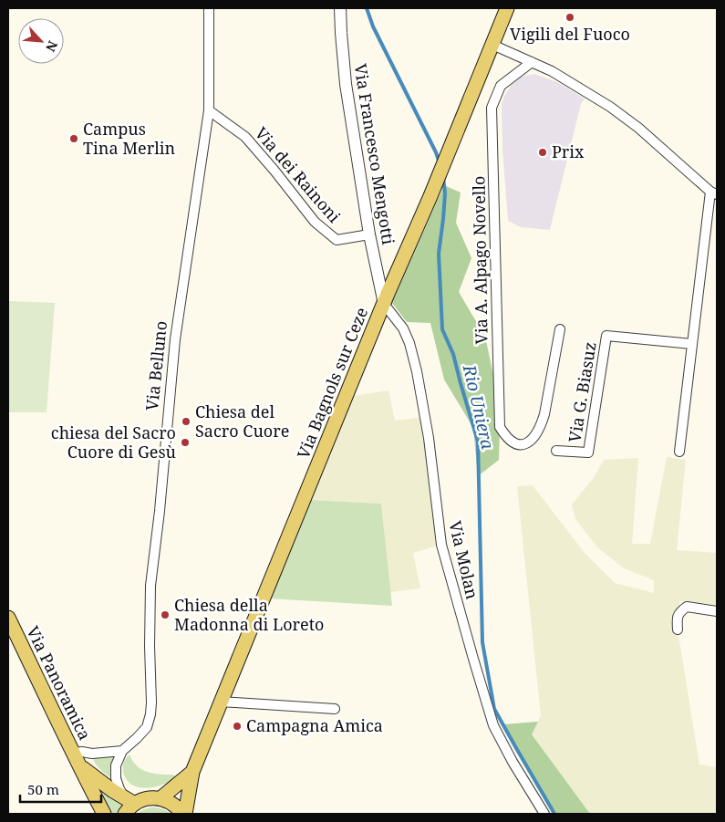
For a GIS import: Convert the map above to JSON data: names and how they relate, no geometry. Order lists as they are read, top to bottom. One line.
{"streets":{"main road":["Via Bagnols sur Ceze","Via Panoramica"],"street":["Via Francesco Mengotti","Via dei Rainoni","Via A. Alpago Novello","Via Belluno","Via G. Biasuz","Via Molan"]},"crossings":[["Via Francesco Mengotti","Via dei Rainoni"],["Via Francesco Mengotti","Via Bagnols sur Ceze"],["Via Francesco Mengotti","Via Molan"],["Via dei Rainoni","Via Belluno"],["Via Bagnols sur Ceze","Via Molan"]],"water":["Rio Uniera"],"places":["Vigili del Fuoco","Campus Tina Merlin","Prix","Chiesa del Sacro Cuore","chiesa del Sacro Cuore di Gesù","Chiesa della Madonna di Loreto","Campagna Amica"],"scale_bar":"50 m","north":"bottom right"}
